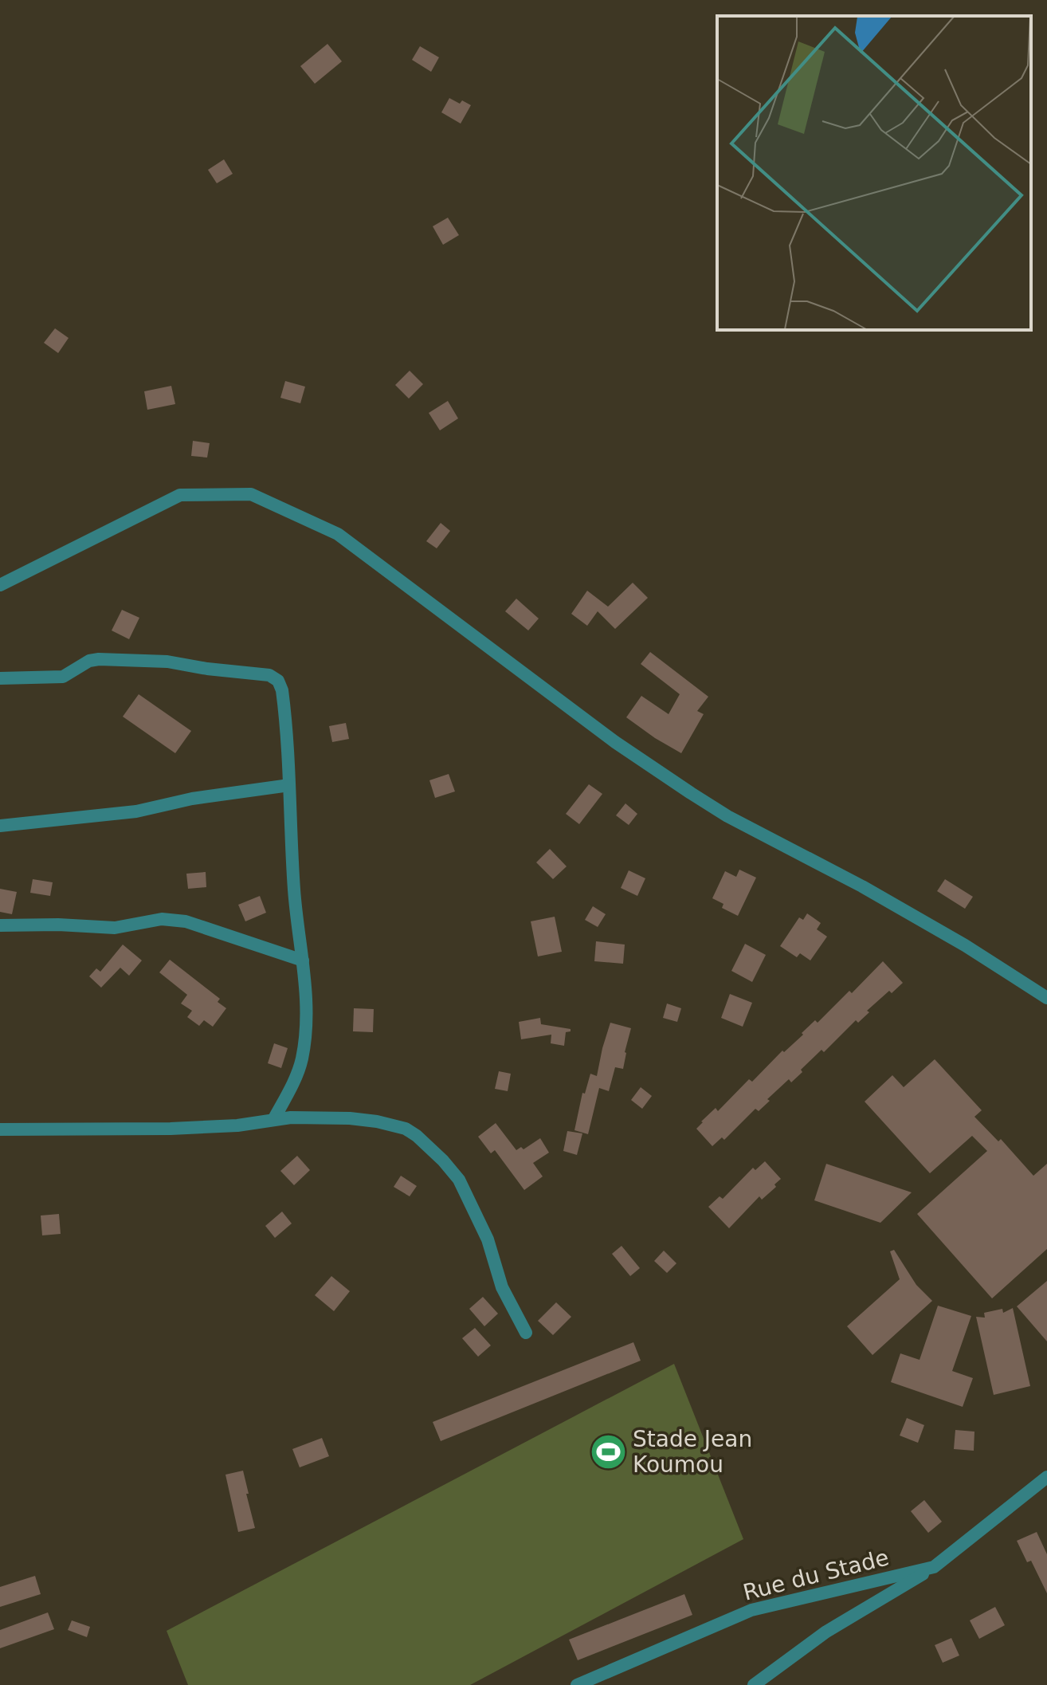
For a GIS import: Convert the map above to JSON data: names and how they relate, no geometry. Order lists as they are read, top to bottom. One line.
{"streets":{"street":["Rue du Stade"]},"places":{"sports":["Stade Jean Koumou"]}}
